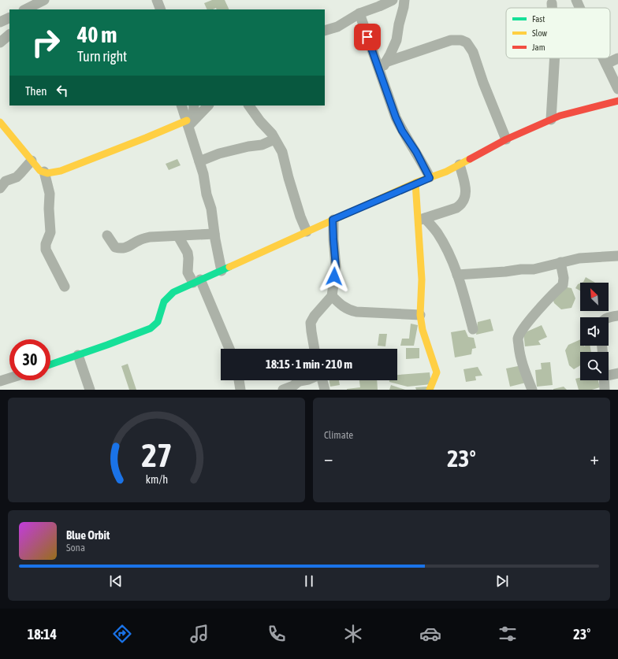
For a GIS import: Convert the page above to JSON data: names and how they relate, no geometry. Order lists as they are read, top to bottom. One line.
{"legend":["Fast","Slow","Jam"],"north":"top left","page":{"turn":["40 m","Turn right"],"then":"Then","limit":"30","trip":"18:15 · 1 min · 210 m","tile":"Climate","heat":["−","23°","+"],"song":["Blue Orbit","Sona"],"tabs":["18:14","23°"],"gauge":["27","km/h"]}}
